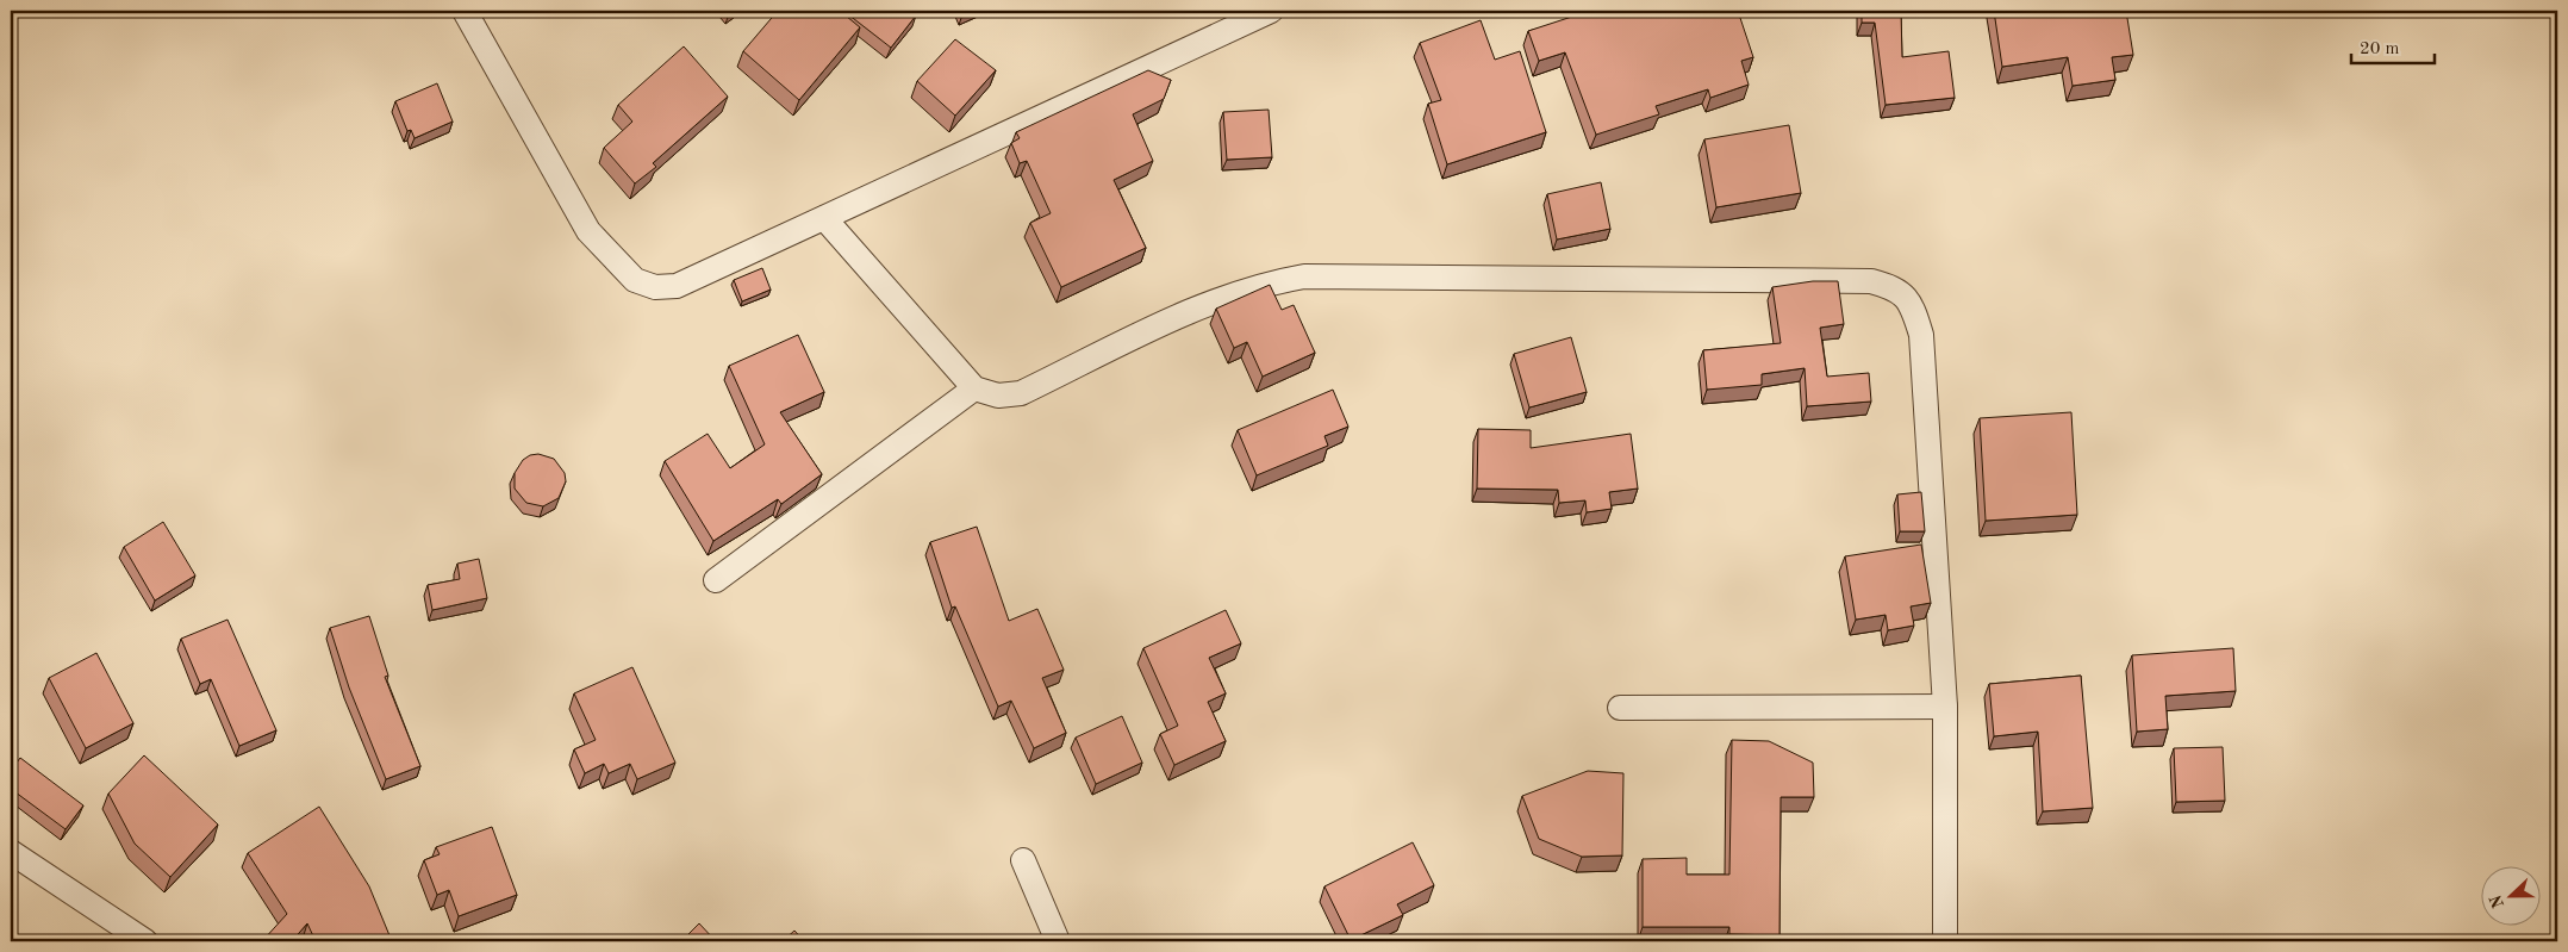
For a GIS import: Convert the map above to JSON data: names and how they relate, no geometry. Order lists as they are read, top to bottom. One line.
{"scale_bar":"20 m","north":"left"}
